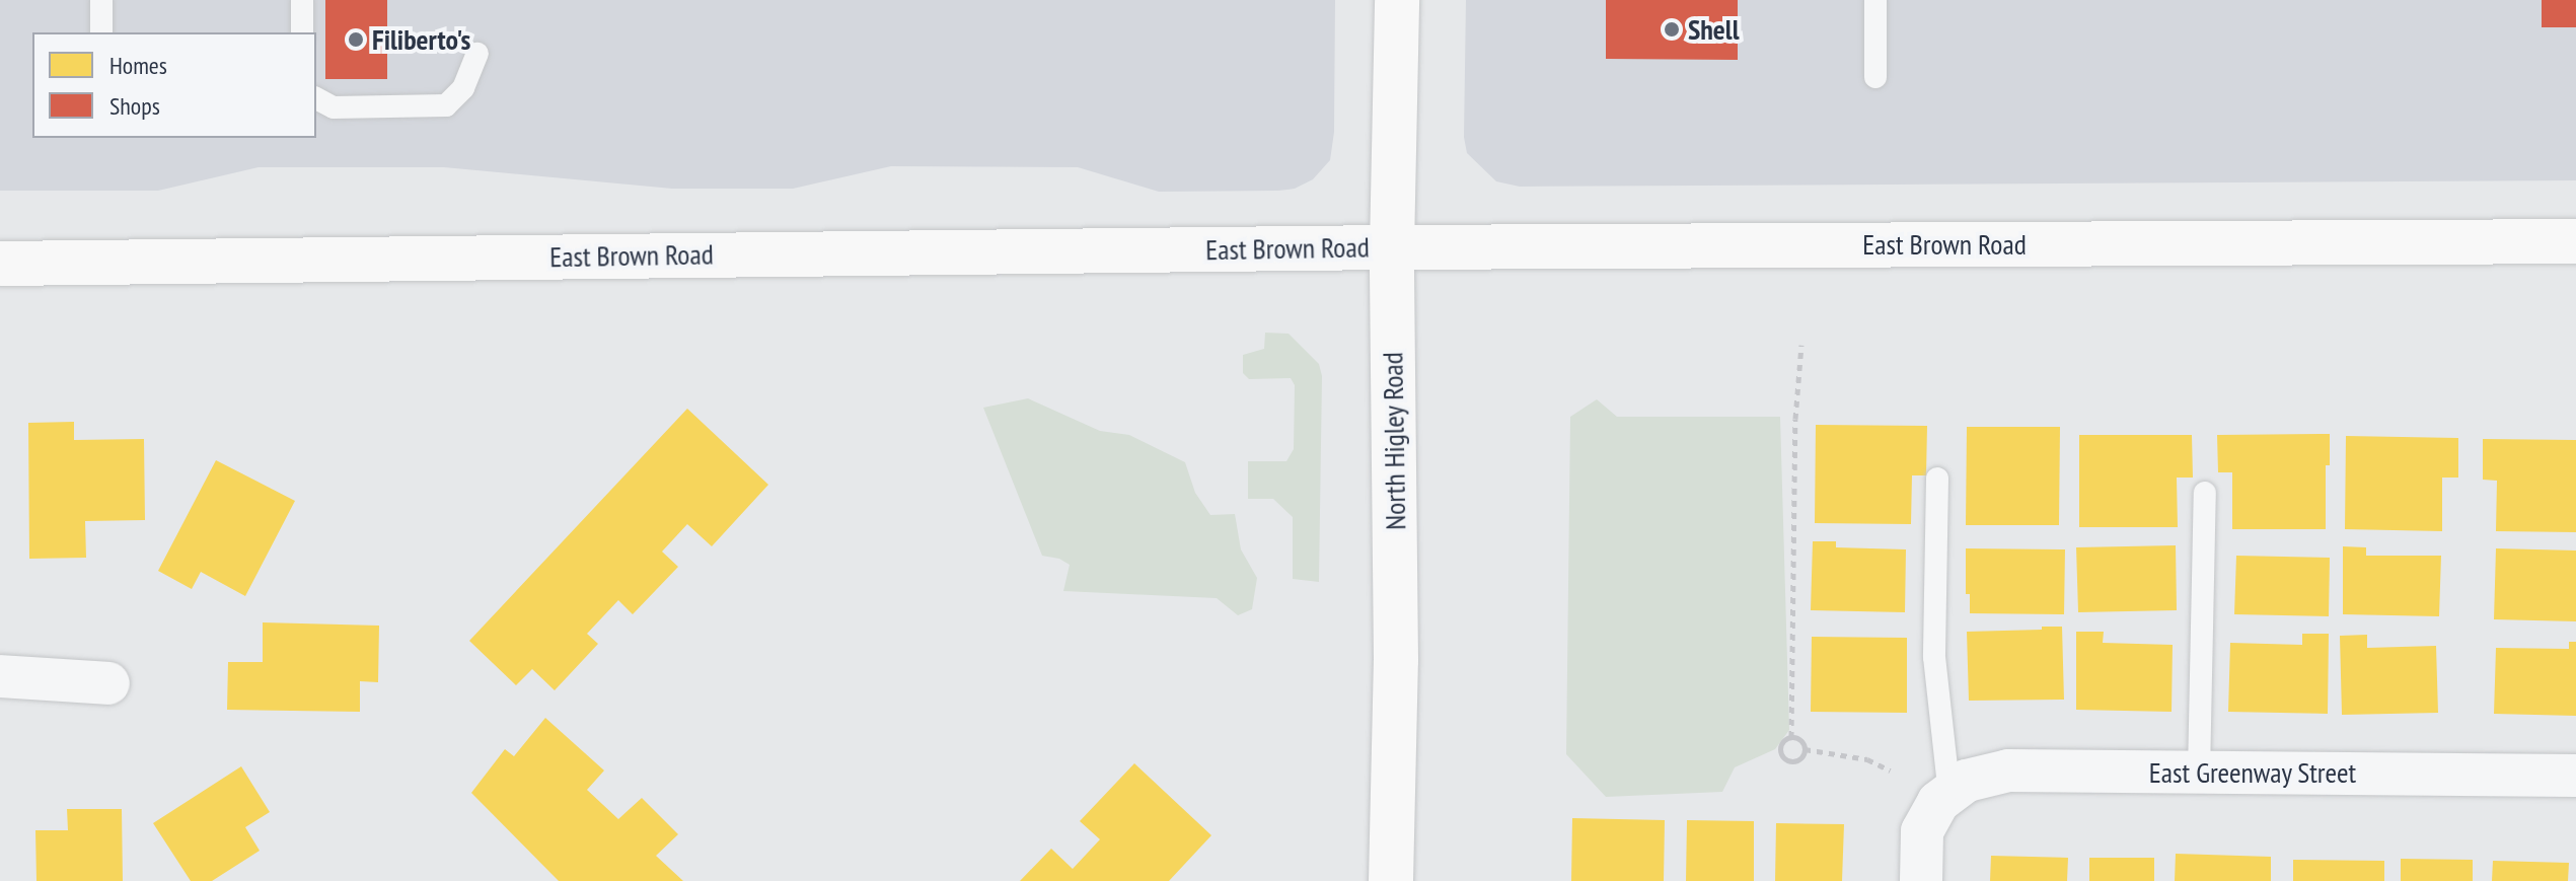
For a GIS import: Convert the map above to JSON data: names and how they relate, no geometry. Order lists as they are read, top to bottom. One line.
{"streets":{"main road":["East Brown Road","North Higley Road"],"street":["East Greenway Street"]},"crossings":[["East Brown Road","North Higley Road"]],"places":["Shell","Filiberto's"],"legend":["Homes","Shops"]}
